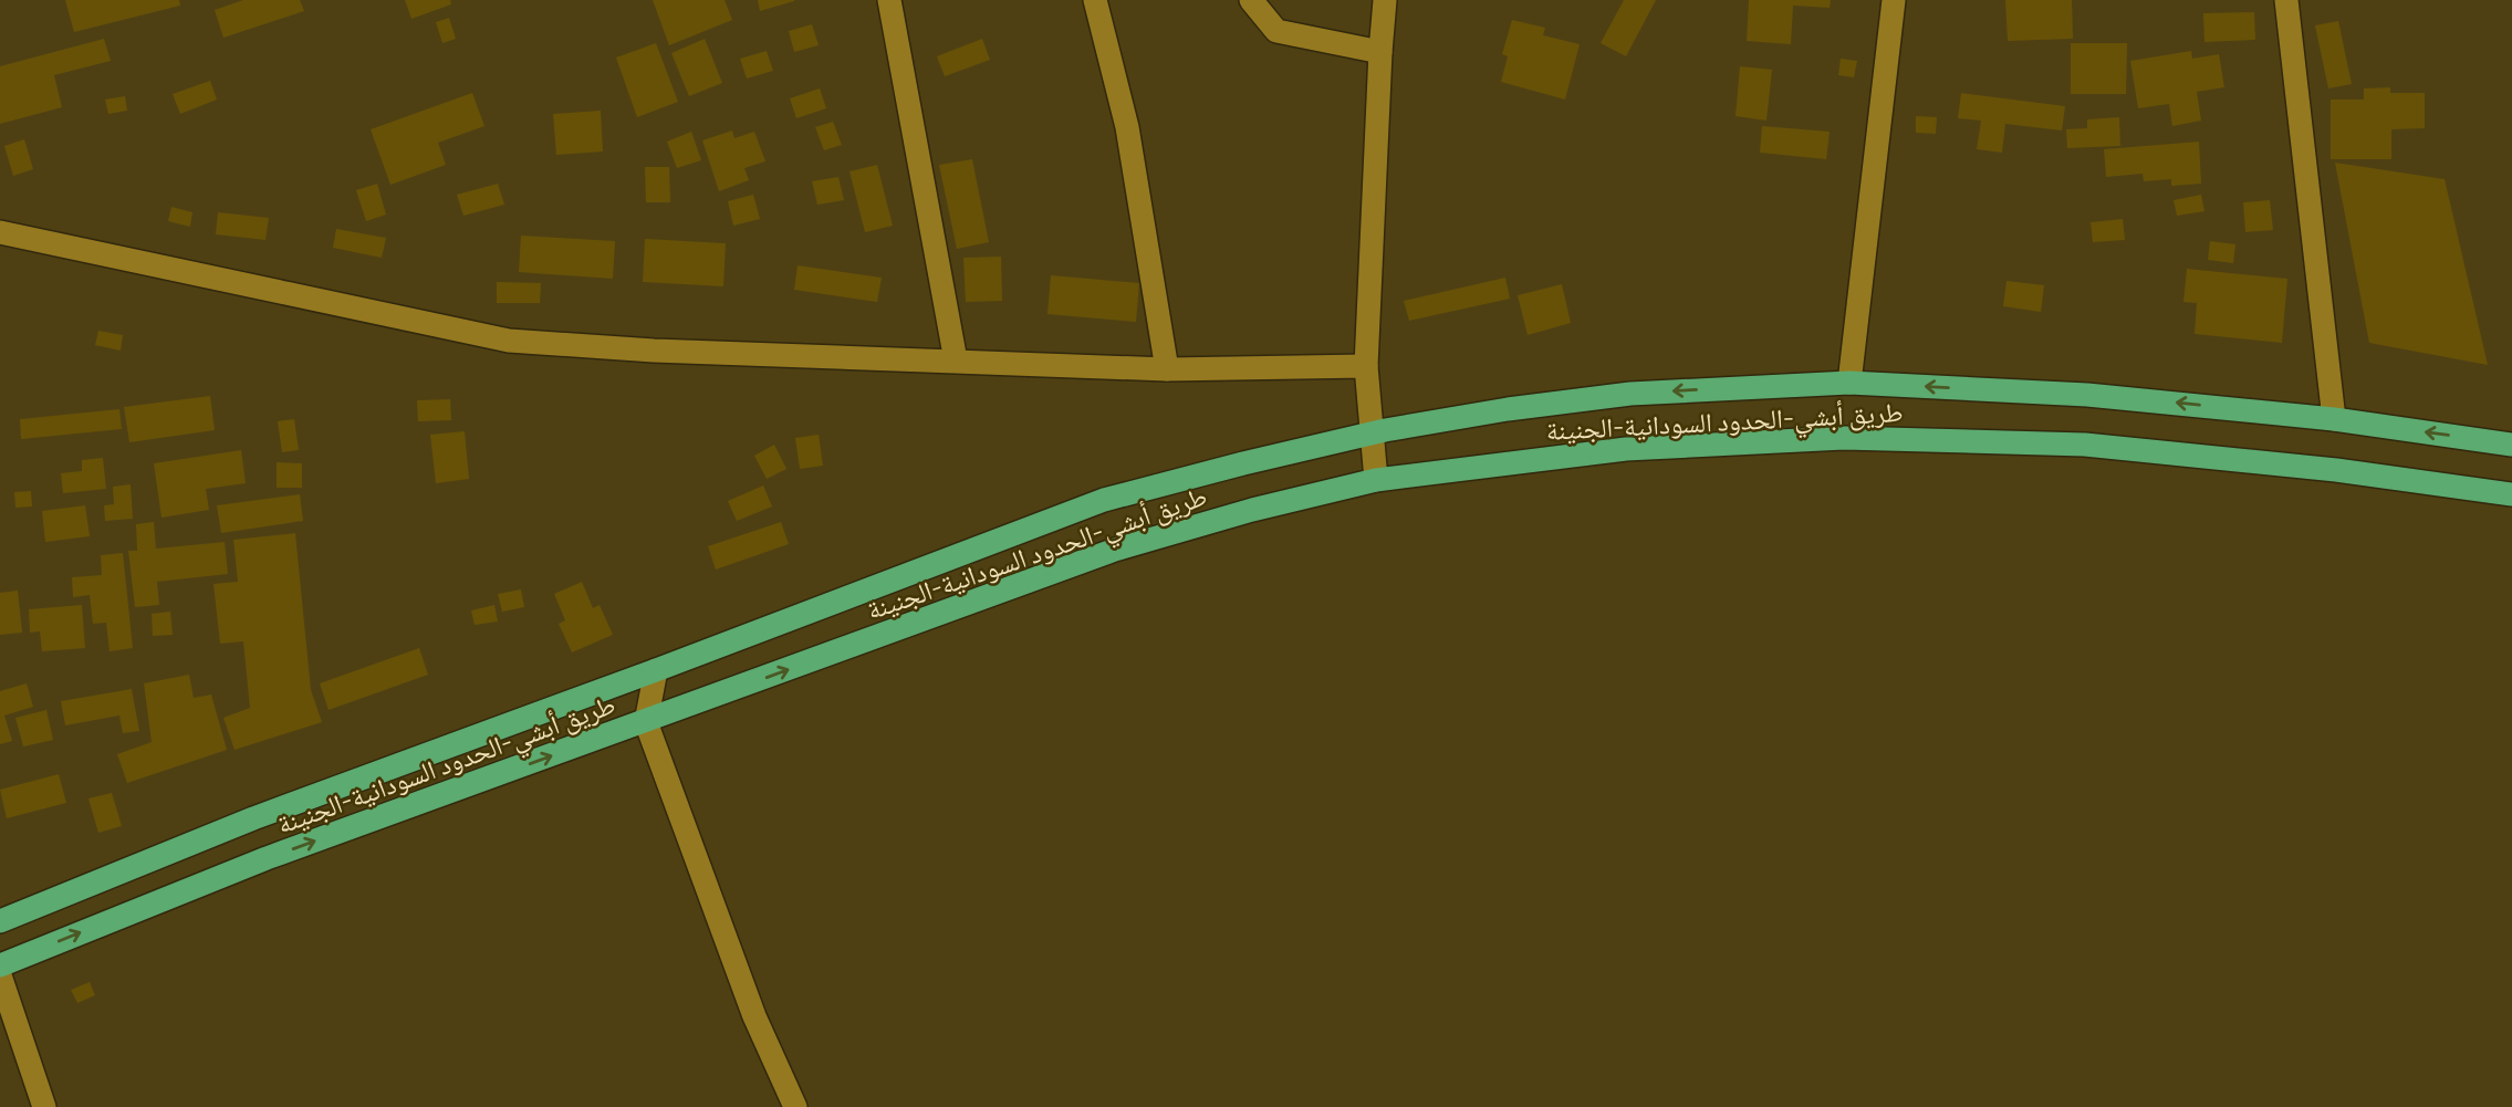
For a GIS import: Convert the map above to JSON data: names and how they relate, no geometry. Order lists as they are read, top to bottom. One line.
{"streets":{"highway":["طريق أبشي-الحدود السودانية-الجنينة"]}}
